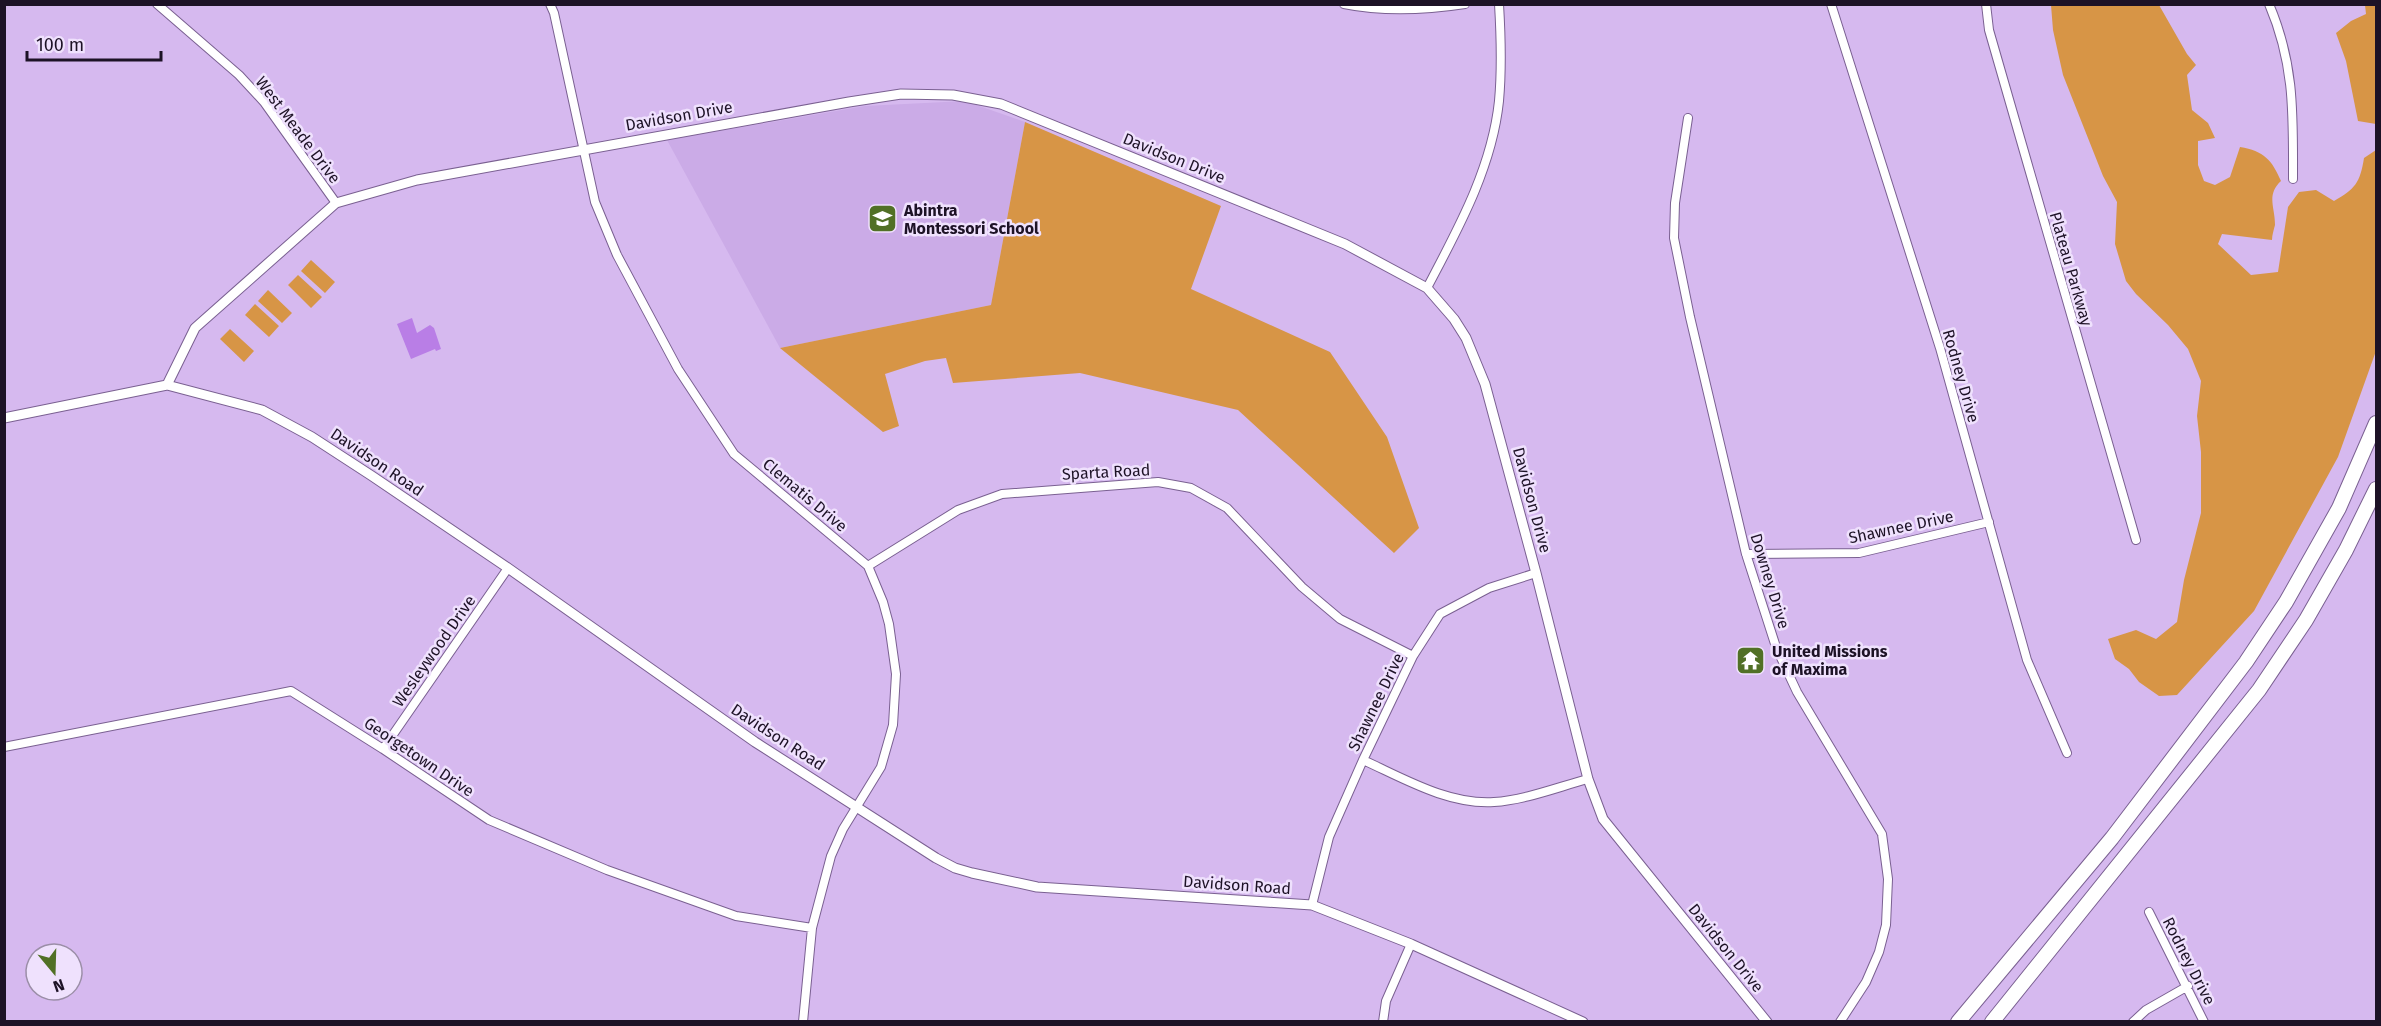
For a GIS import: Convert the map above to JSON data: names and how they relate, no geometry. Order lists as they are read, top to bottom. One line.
{"streets":{"street":["Davidson Drive","West Meade Drive","Plateau Parkway","Rodney Drive","Davidson Road","Sparta Road","Clematis Drive","Shawnee Drive","Downey Drive","Wesleywood Drive","Georgetown Drive"]},"crossings":[["Davidson Drive","West Meade Drive"],["Davidson Drive","Davidson Road"],["Davidson Drive","Clematis Drive"],["Davidson Drive","Shawnee Drive"],["Rodney Drive","Shawnee Drive"],["Davidson Road","Clematis Drive"],["Davidson Road","Shawnee Drive"],["Davidson Road","Wesleywood Drive"],["Sparta Road","Clematis Drive"],["Sparta Road","Shawnee Drive"],["Clematis Drive","Georgetown Drive"],["Shawnee Drive","Downey Drive"],["Wesleywood Drive","Georgetown Drive"]],"places":{"school or university":["Abintra Montessori School"],"temple":["United Missions of Maxima"]},"scale_bar":"100 m","north":"bottom"}
